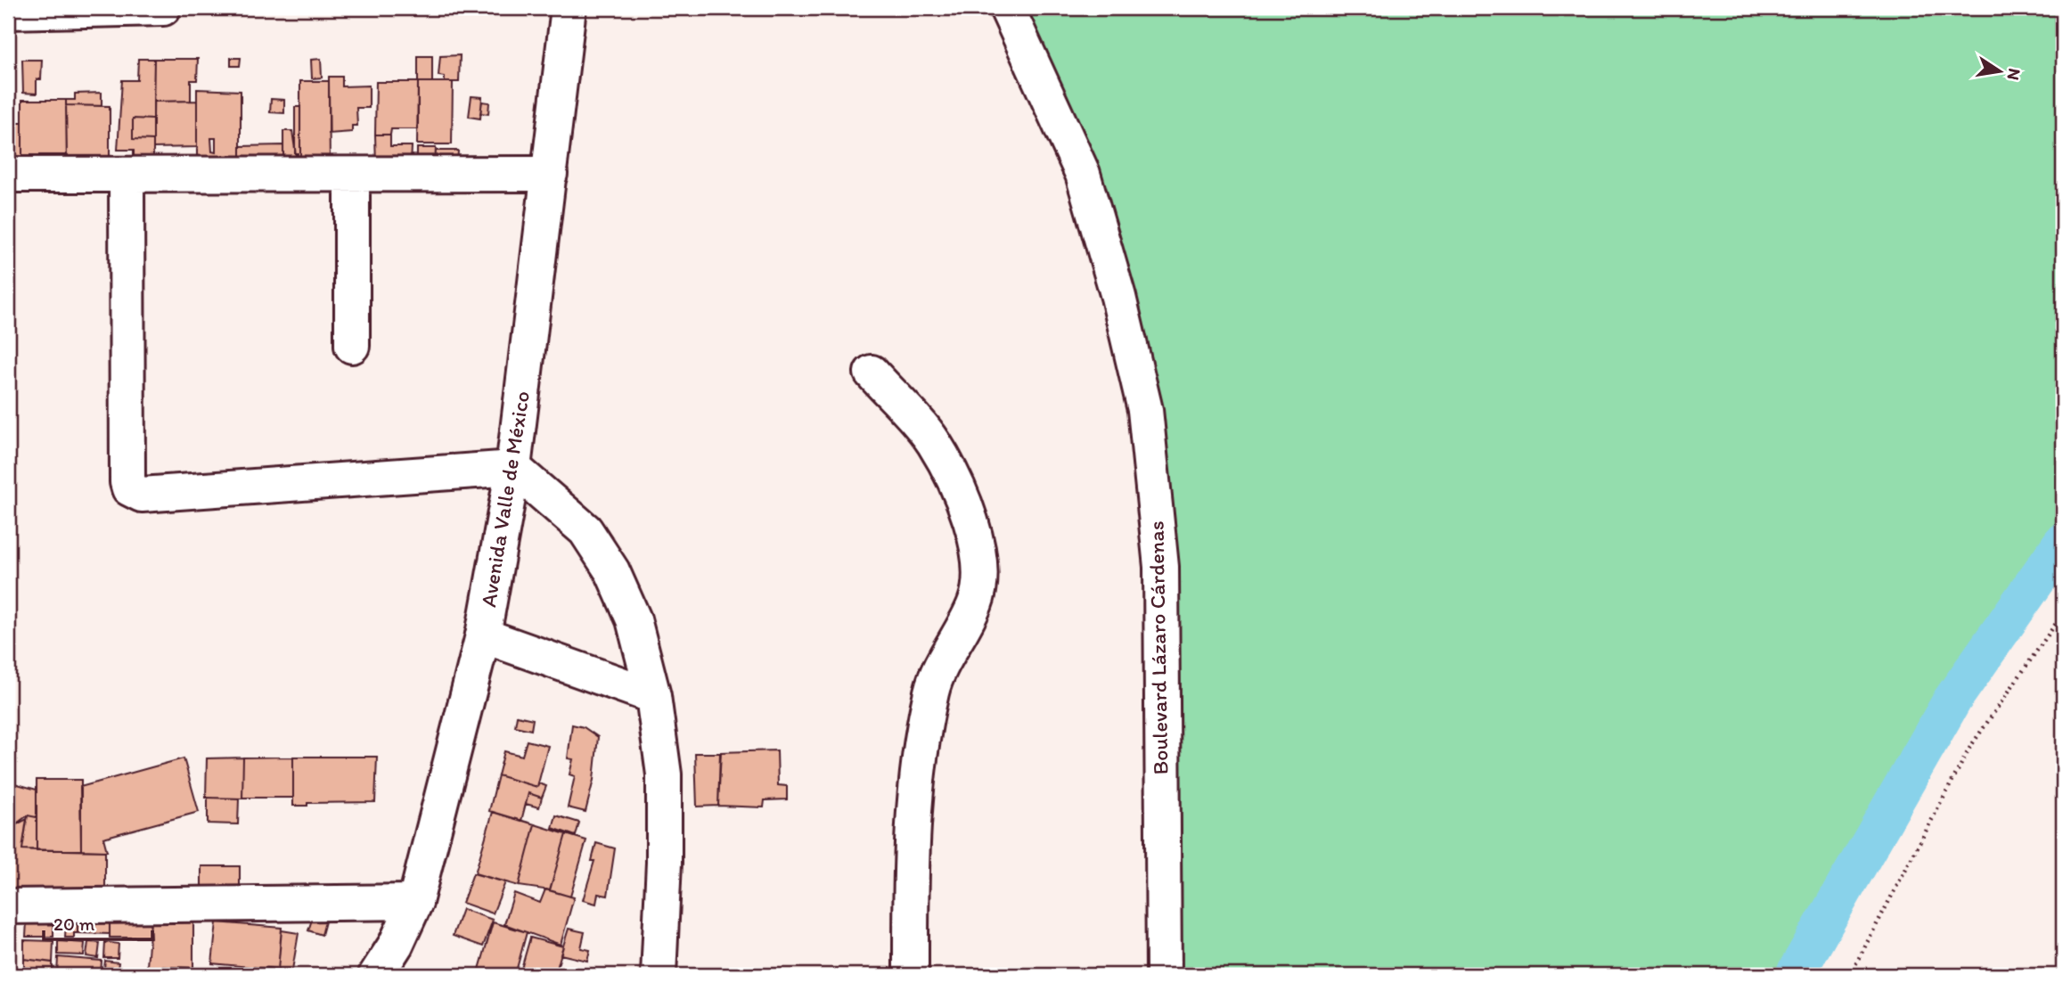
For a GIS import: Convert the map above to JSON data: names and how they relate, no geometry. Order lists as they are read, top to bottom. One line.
{"streets":{"main road":["Avenida Valle de México","Boulevard Lázaro Cárdenas"]},"scale_bar":"20 m","north":"right"}
